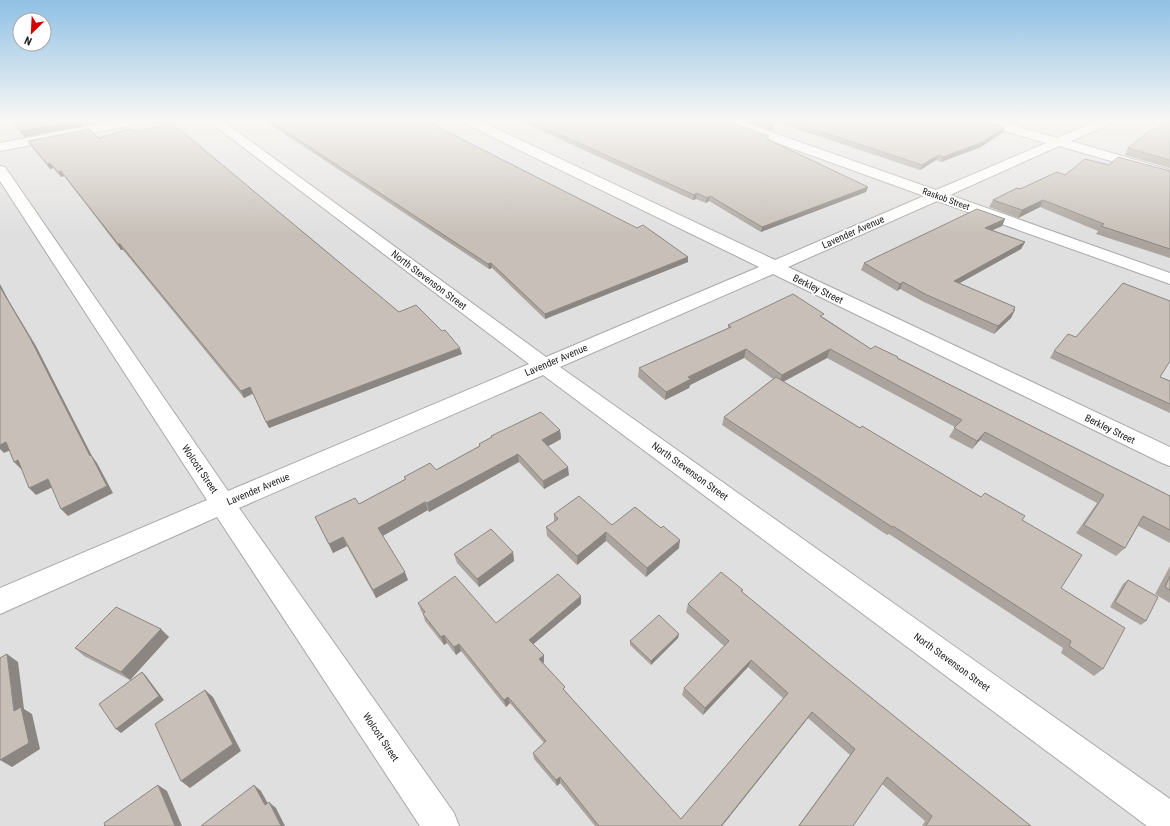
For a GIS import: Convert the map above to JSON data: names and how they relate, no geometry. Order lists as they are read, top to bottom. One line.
{"streets":{"street":["Raskob Street","Lavender Avenue","North Stevenson Street","Berkley Street","Wolcott Street"]},"crossings":[["Raskob Street","Lavender Avenue"],["Lavender Avenue","North Stevenson Street"],["Lavender Avenue","Berkley Street"],["Lavender Avenue","Wolcott Street"]],"north":"bottom left"}
